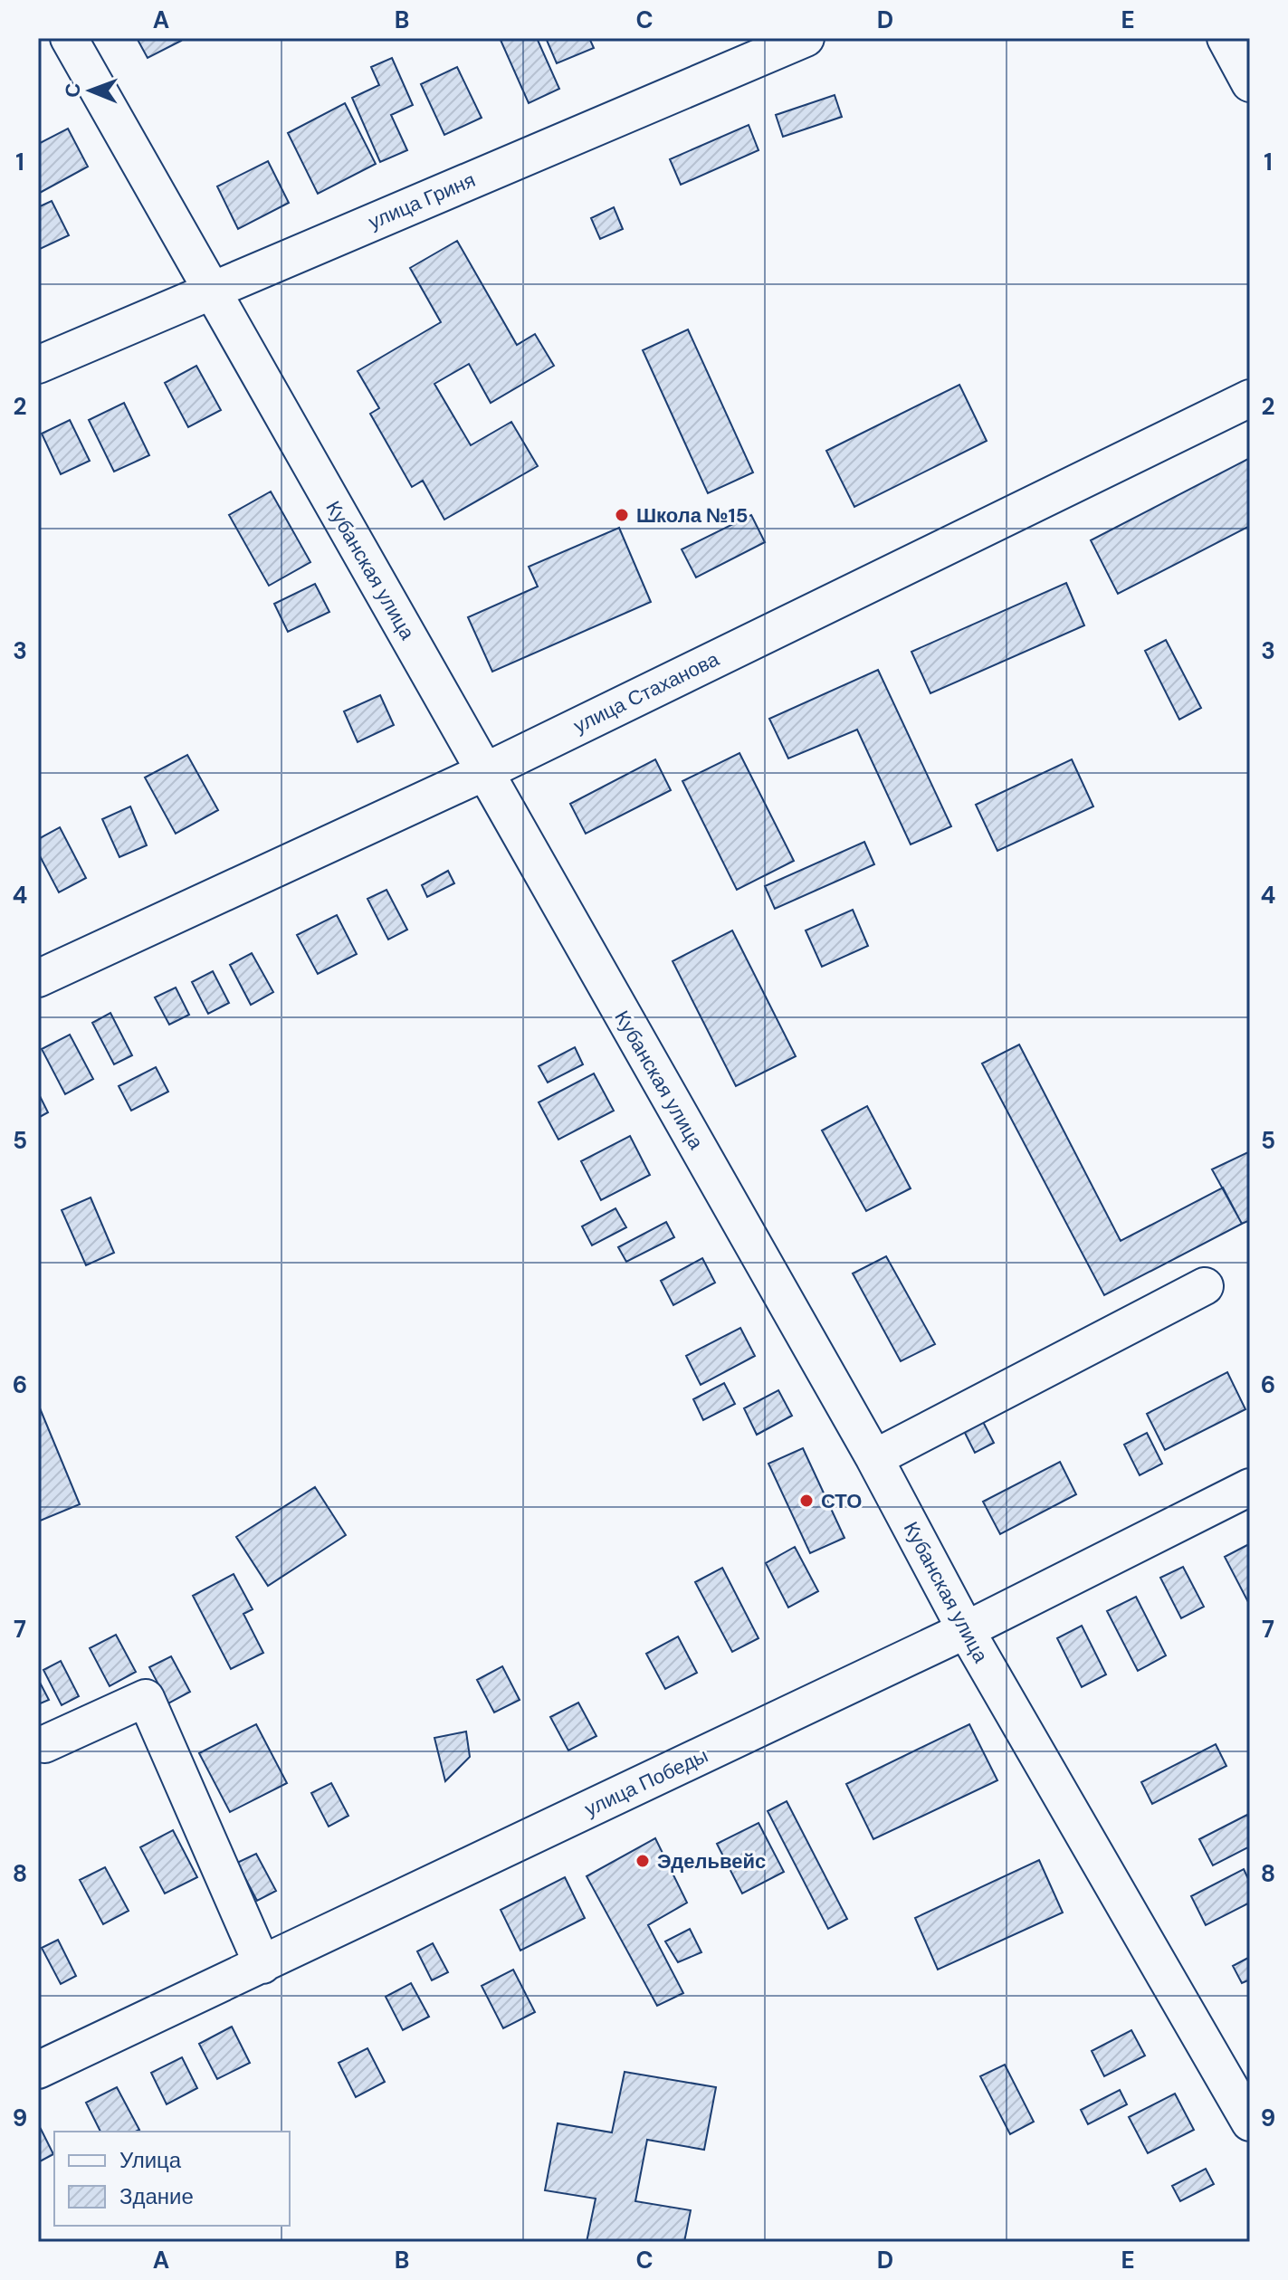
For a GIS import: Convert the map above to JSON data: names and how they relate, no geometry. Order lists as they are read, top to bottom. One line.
{"streets":{"street":["улица Гриня","Кубанская улица","улица Стаханова","улица Победы"]},"crossings":[["улица Гриня","Кубанская улица"],["Кубанская улица","улица Стаханова"],["Кубанская улица","улица Победы"]],"places":["Школа №15","СТО","Эдельвейс"],"legend":["Улица","Здание"],"north":"left","grid":{"columns":["A","B","C","D","E"],"rows":["1","2","3","4","5","6","7","8","9"]}}
